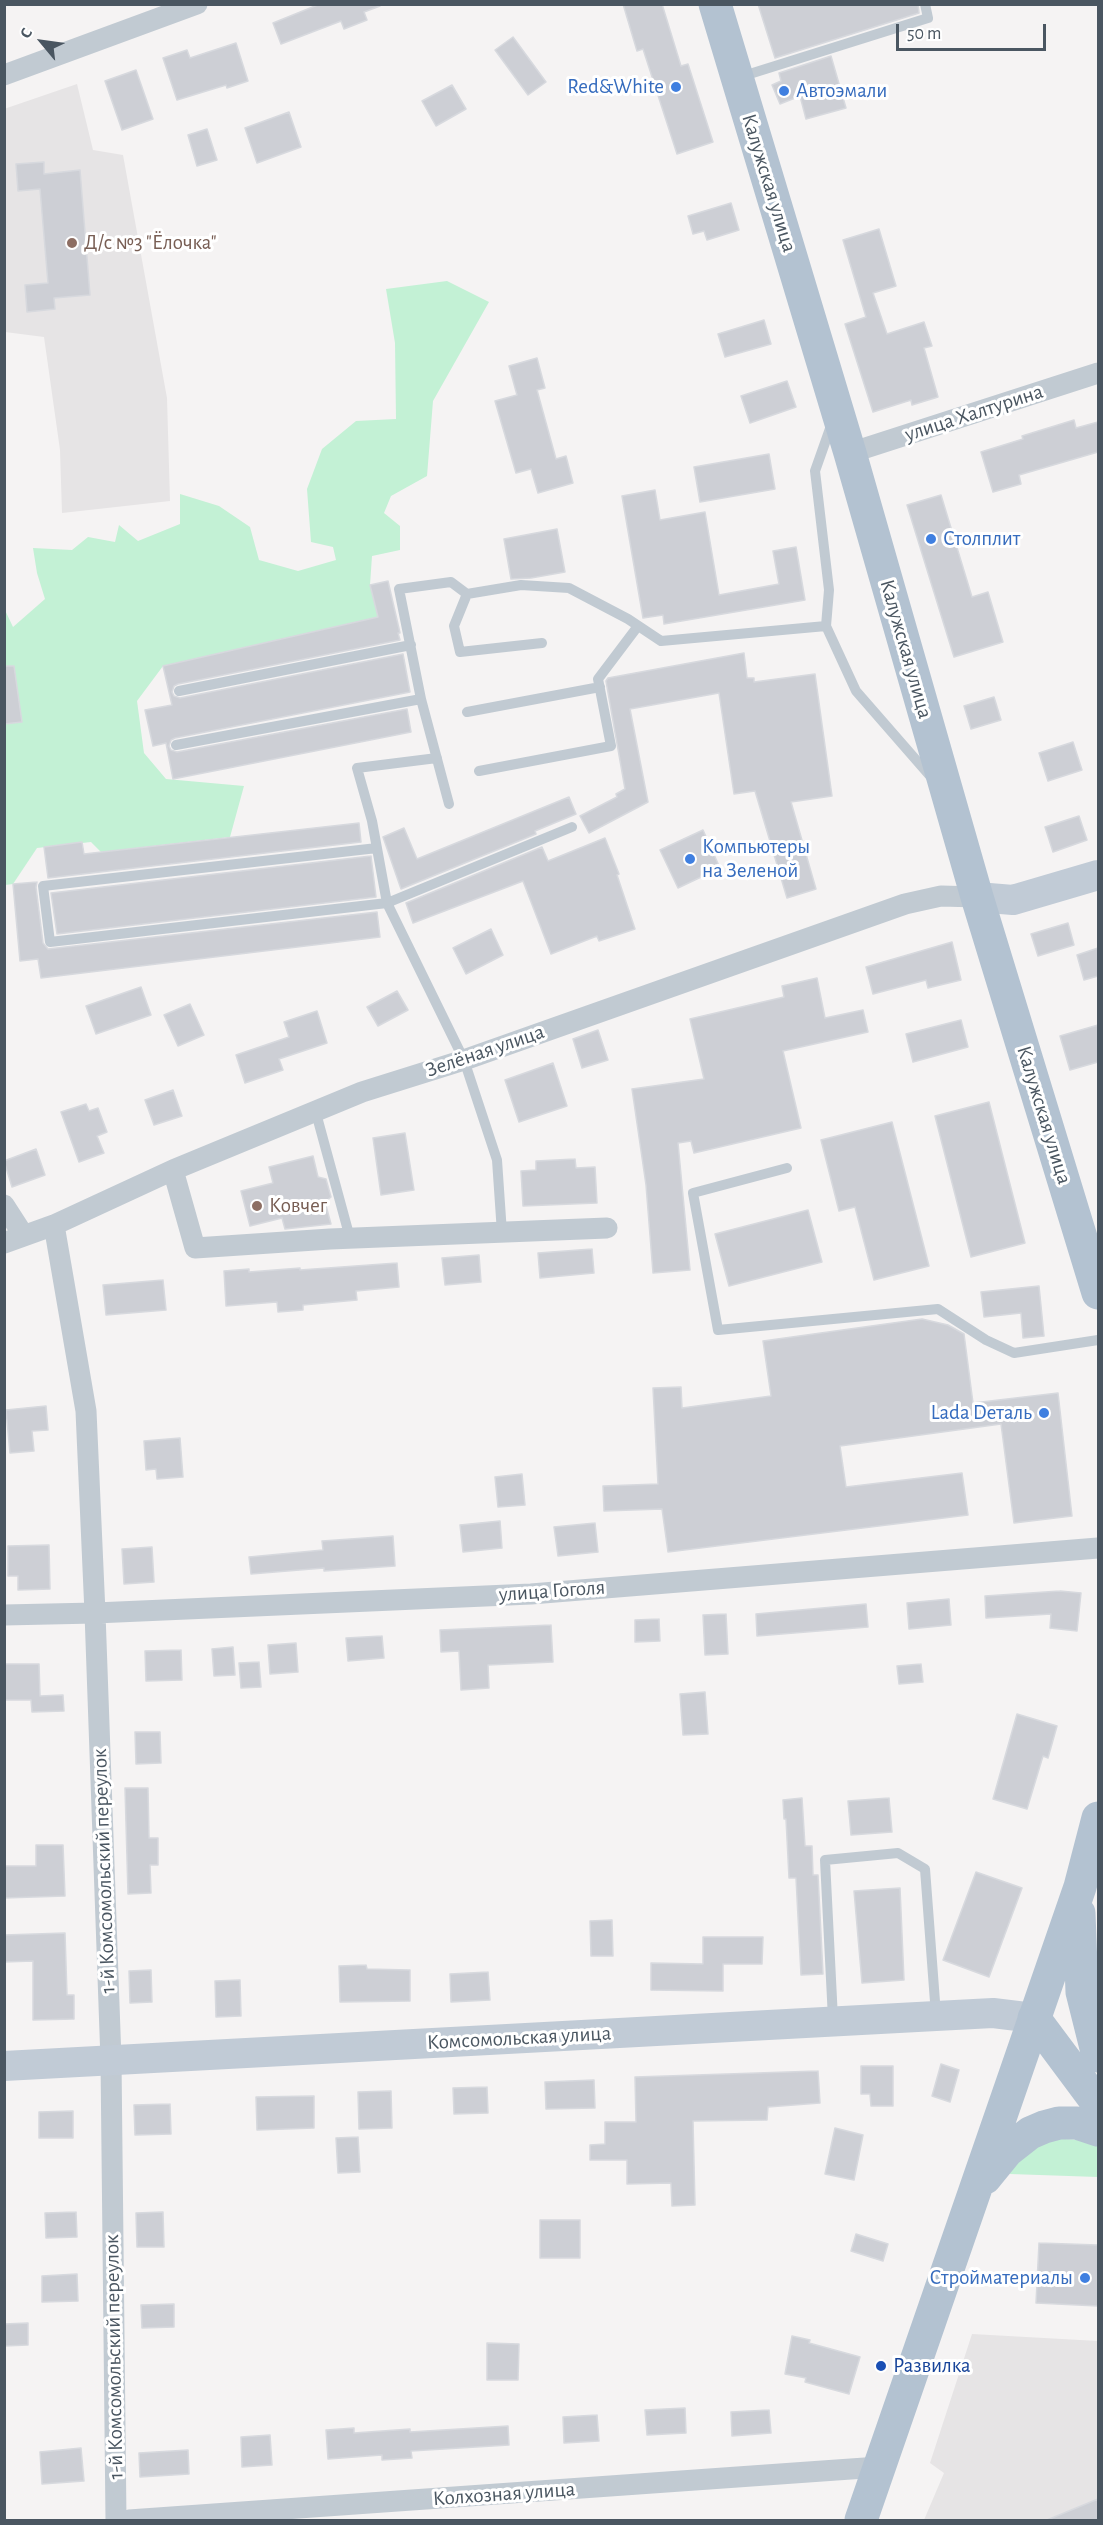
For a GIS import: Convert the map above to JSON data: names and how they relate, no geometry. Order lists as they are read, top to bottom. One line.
{"streets":{"main road":["Калужская улица"],"street":["улица Халтурина","Зелёная улица","улица Гоголя","1-й Комсомольский переулок","Комсомольская улица","Колхозная улица"]},"crossings":[["Калужская улица","улица Халтурина"],["Калужская улица","Зелёная улица"],["Зелёная улица","1-й Комсомольский переулок"],["улица Гоголя","1-й Комсомольский переулок"],["1-й Комсомольский переулок","Комсомольская улица"]],"places":["Red&White","Автоэмали","Д/с №3 \"Ёлочка\"","Столплит","Компьютеры на Зеленой","Ковчег","Lada Dеталь","Стройматериалы","Развилка"],"scale_bar":"50 m","north":"top left"}
